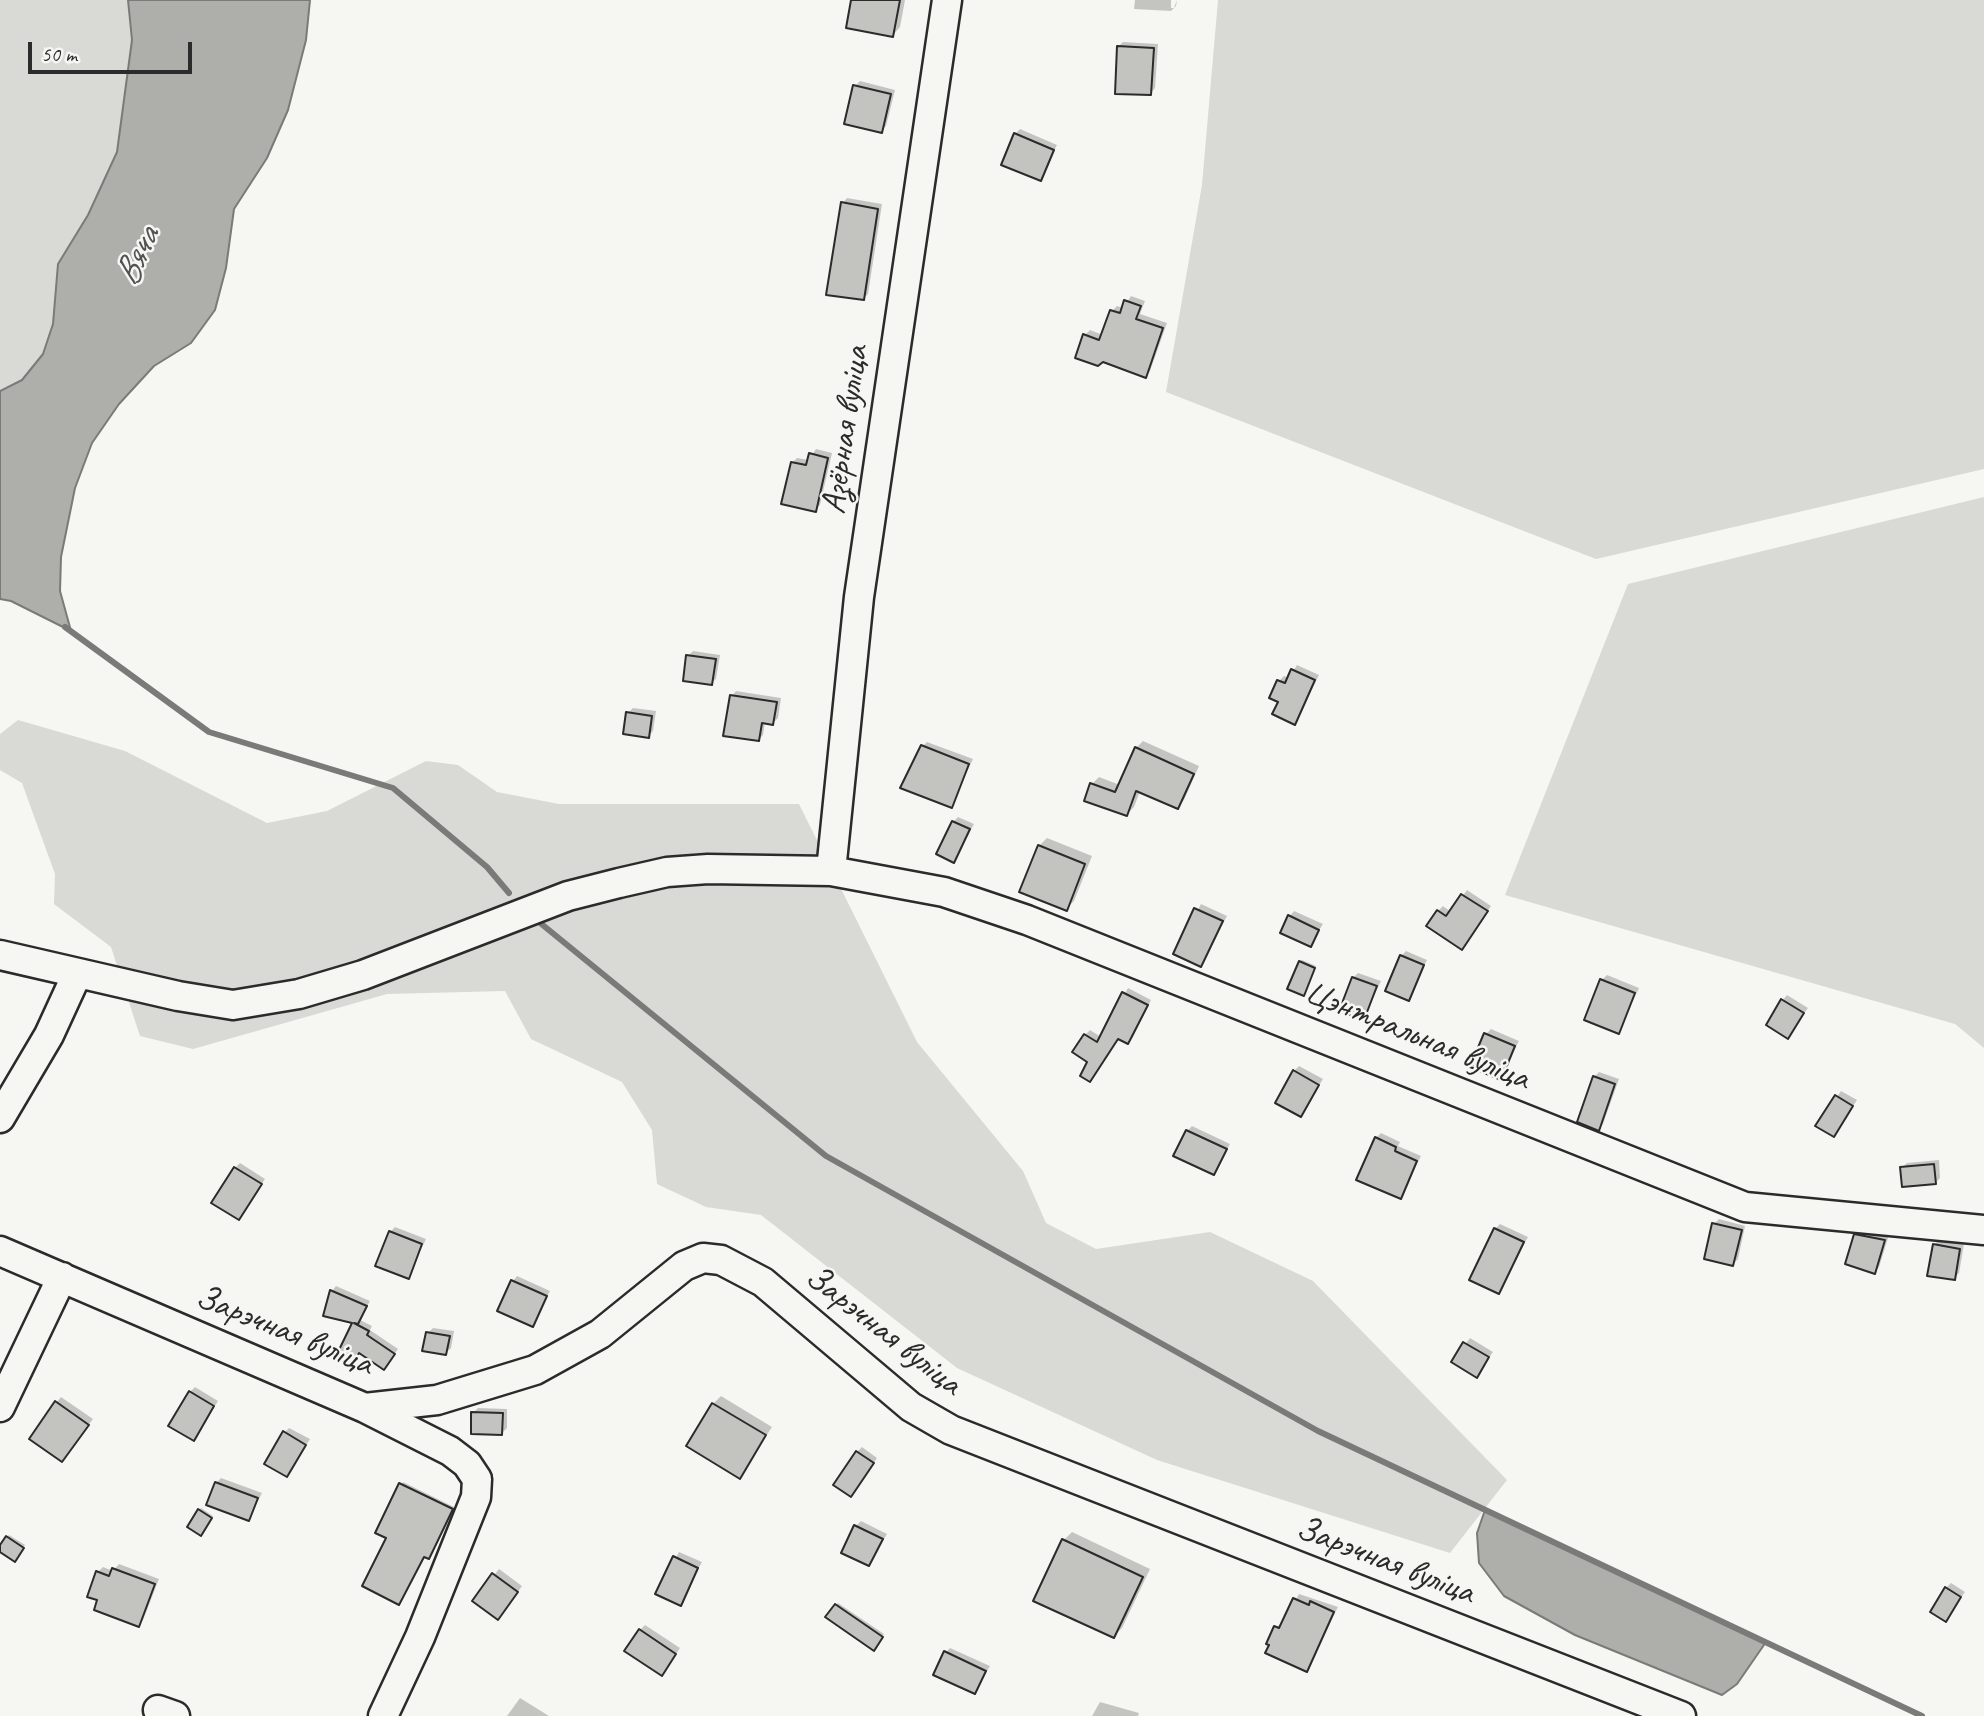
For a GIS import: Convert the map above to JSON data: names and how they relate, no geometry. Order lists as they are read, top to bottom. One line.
{"streets":{"street":["Азёрная вуліца","Цэнтральная вуліца","Зарэчная вуліца"]},"crossings":[["Азёрная вуліца","Цэнтральная вуліца"]],"water":["Вяча"],"scale_bar":"50 m"}
